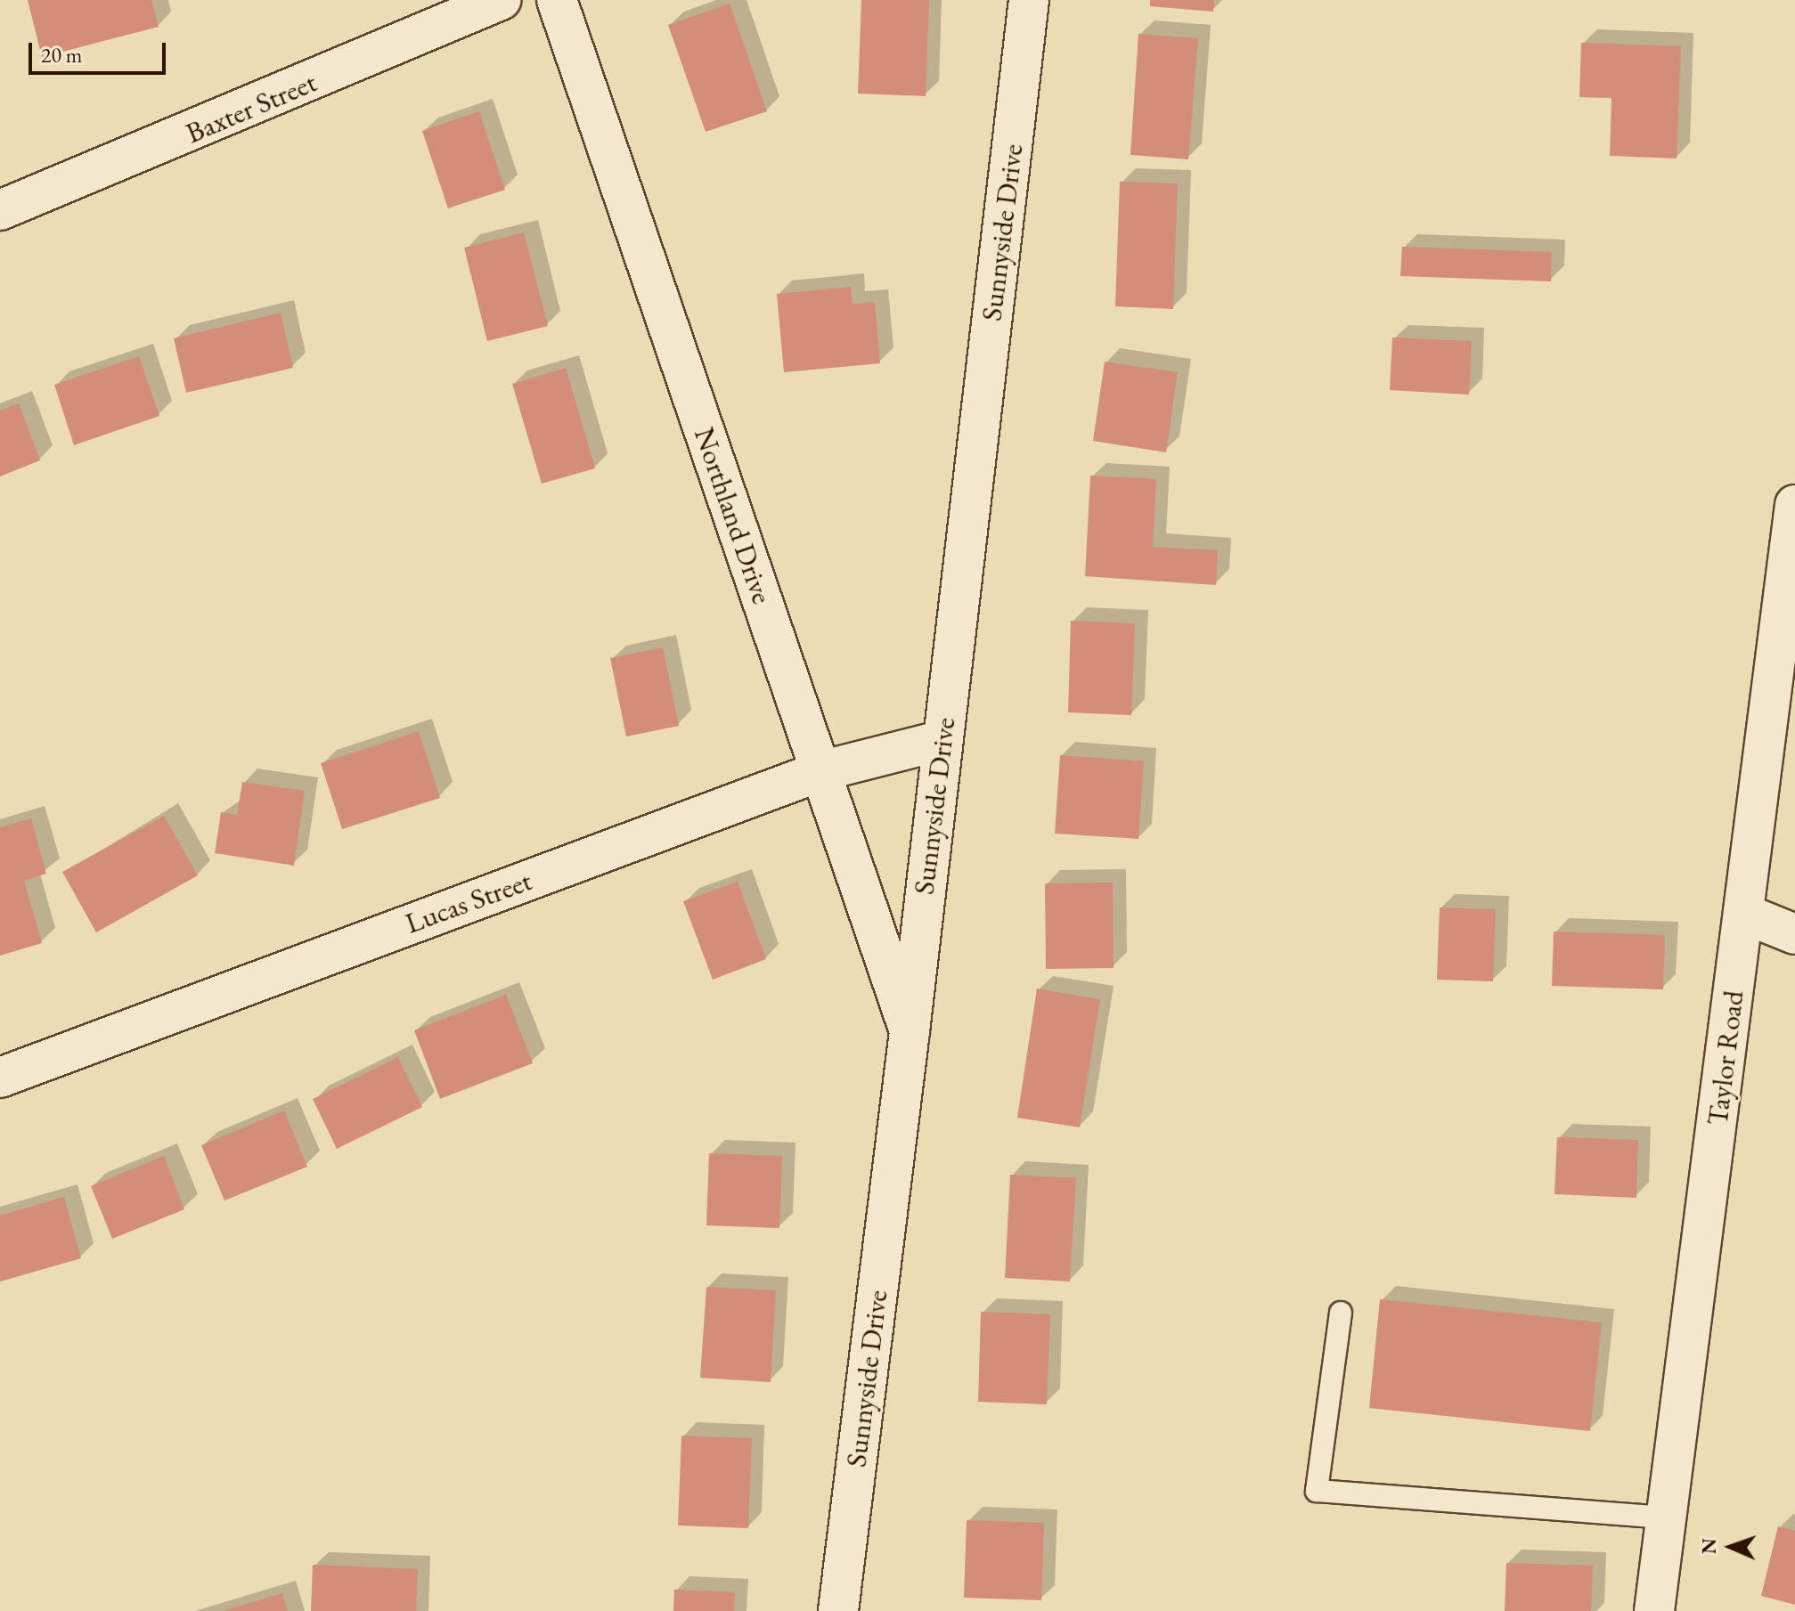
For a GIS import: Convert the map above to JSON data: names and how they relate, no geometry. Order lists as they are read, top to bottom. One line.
{"streets":{"street":["Baxter Street","Sunnyside Drive","Northland Drive","Lucas Street","Taylor Road"]},"crossings":[["Sunnyside Drive","Northland Drive"],["Sunnyside Drive","Lucas Street"],["Northland Drive","Lucas Street"]],"scale_bar":"20 m","north":"left"}
